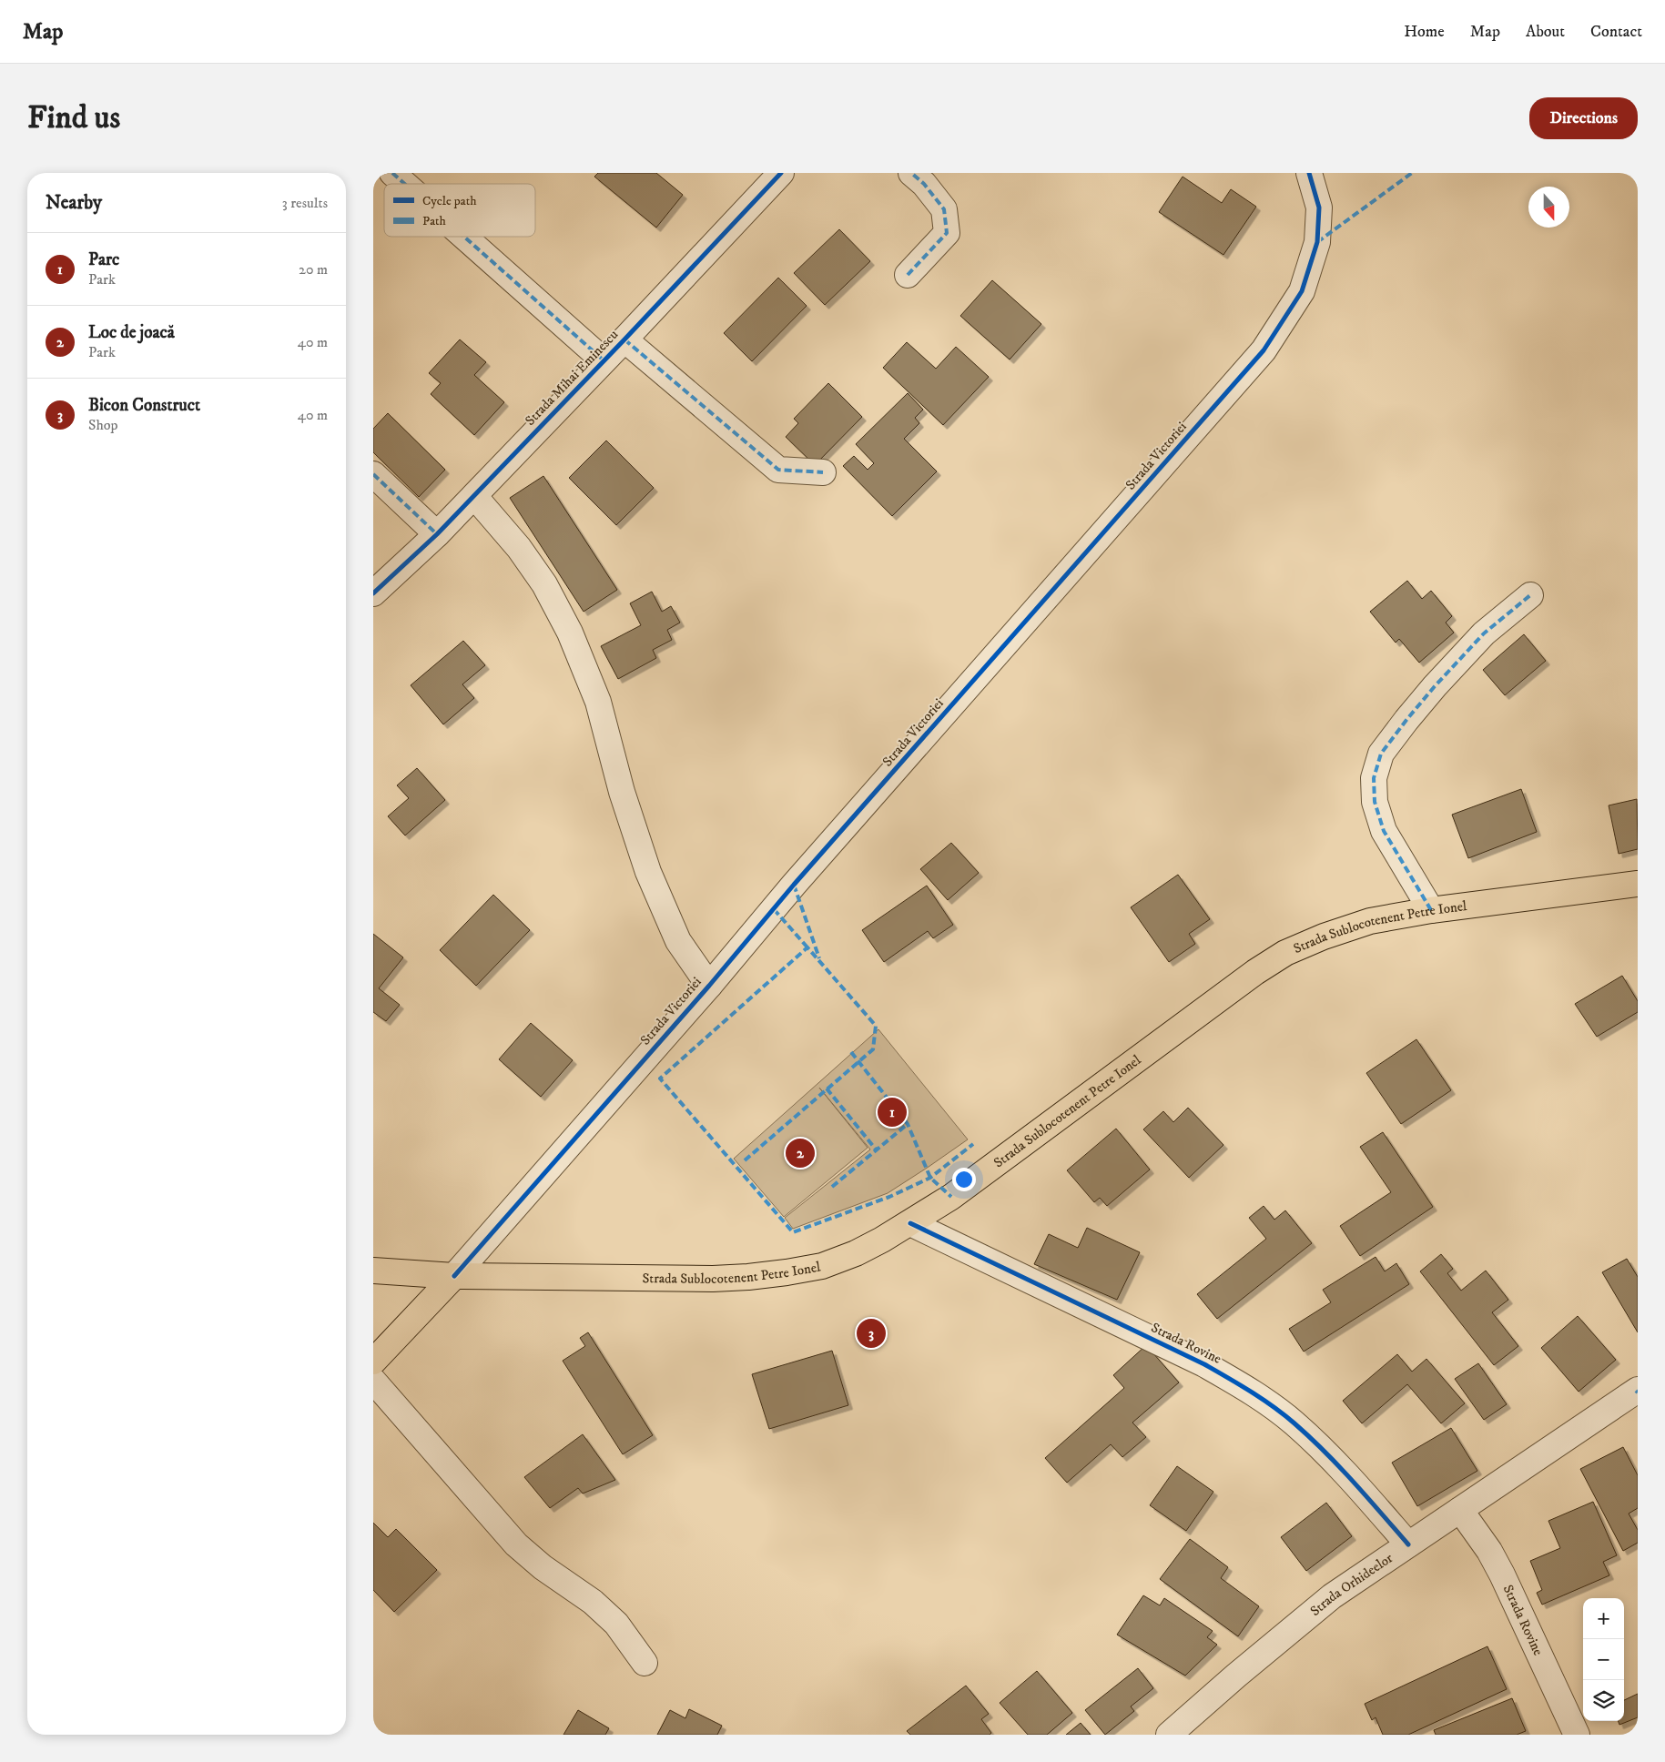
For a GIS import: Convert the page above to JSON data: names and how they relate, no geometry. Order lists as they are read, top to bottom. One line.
{"streets":{"main road":["Strada Victoriei","Strada Sublocotenent Petre Ionel"],"street":["Strada Mihai Eminescu","Strada Rovine","Strada Orhideelor"]},"crossings":[["Strada Victoriei","Strada Sublocotenent Petre Ionel"],["Strada Sublocotenent Petre Ionel","Strada Rovine"],["Strada Rovine","Strada Orhideelor"]],"legend":["Cycle path","Path"],"north":"bottom","page":{"header":"Map","nav":["Home","Map","About","Contact"],"buttons":"Directions","title":"Find us","heading":["Nearby","3 results"],"list":[{"mark":"1","name":"Parc","note":"Park","value":"20 m"},{"mark":"2","name":"Loc de joacă","note":"Park","value":"40 m"},{"mark":"3","name":"Bicon Construct","note":"Shop","value":"40 m"}],"pins":["1","2","3"],"map_buttons":["+","−"]}}
